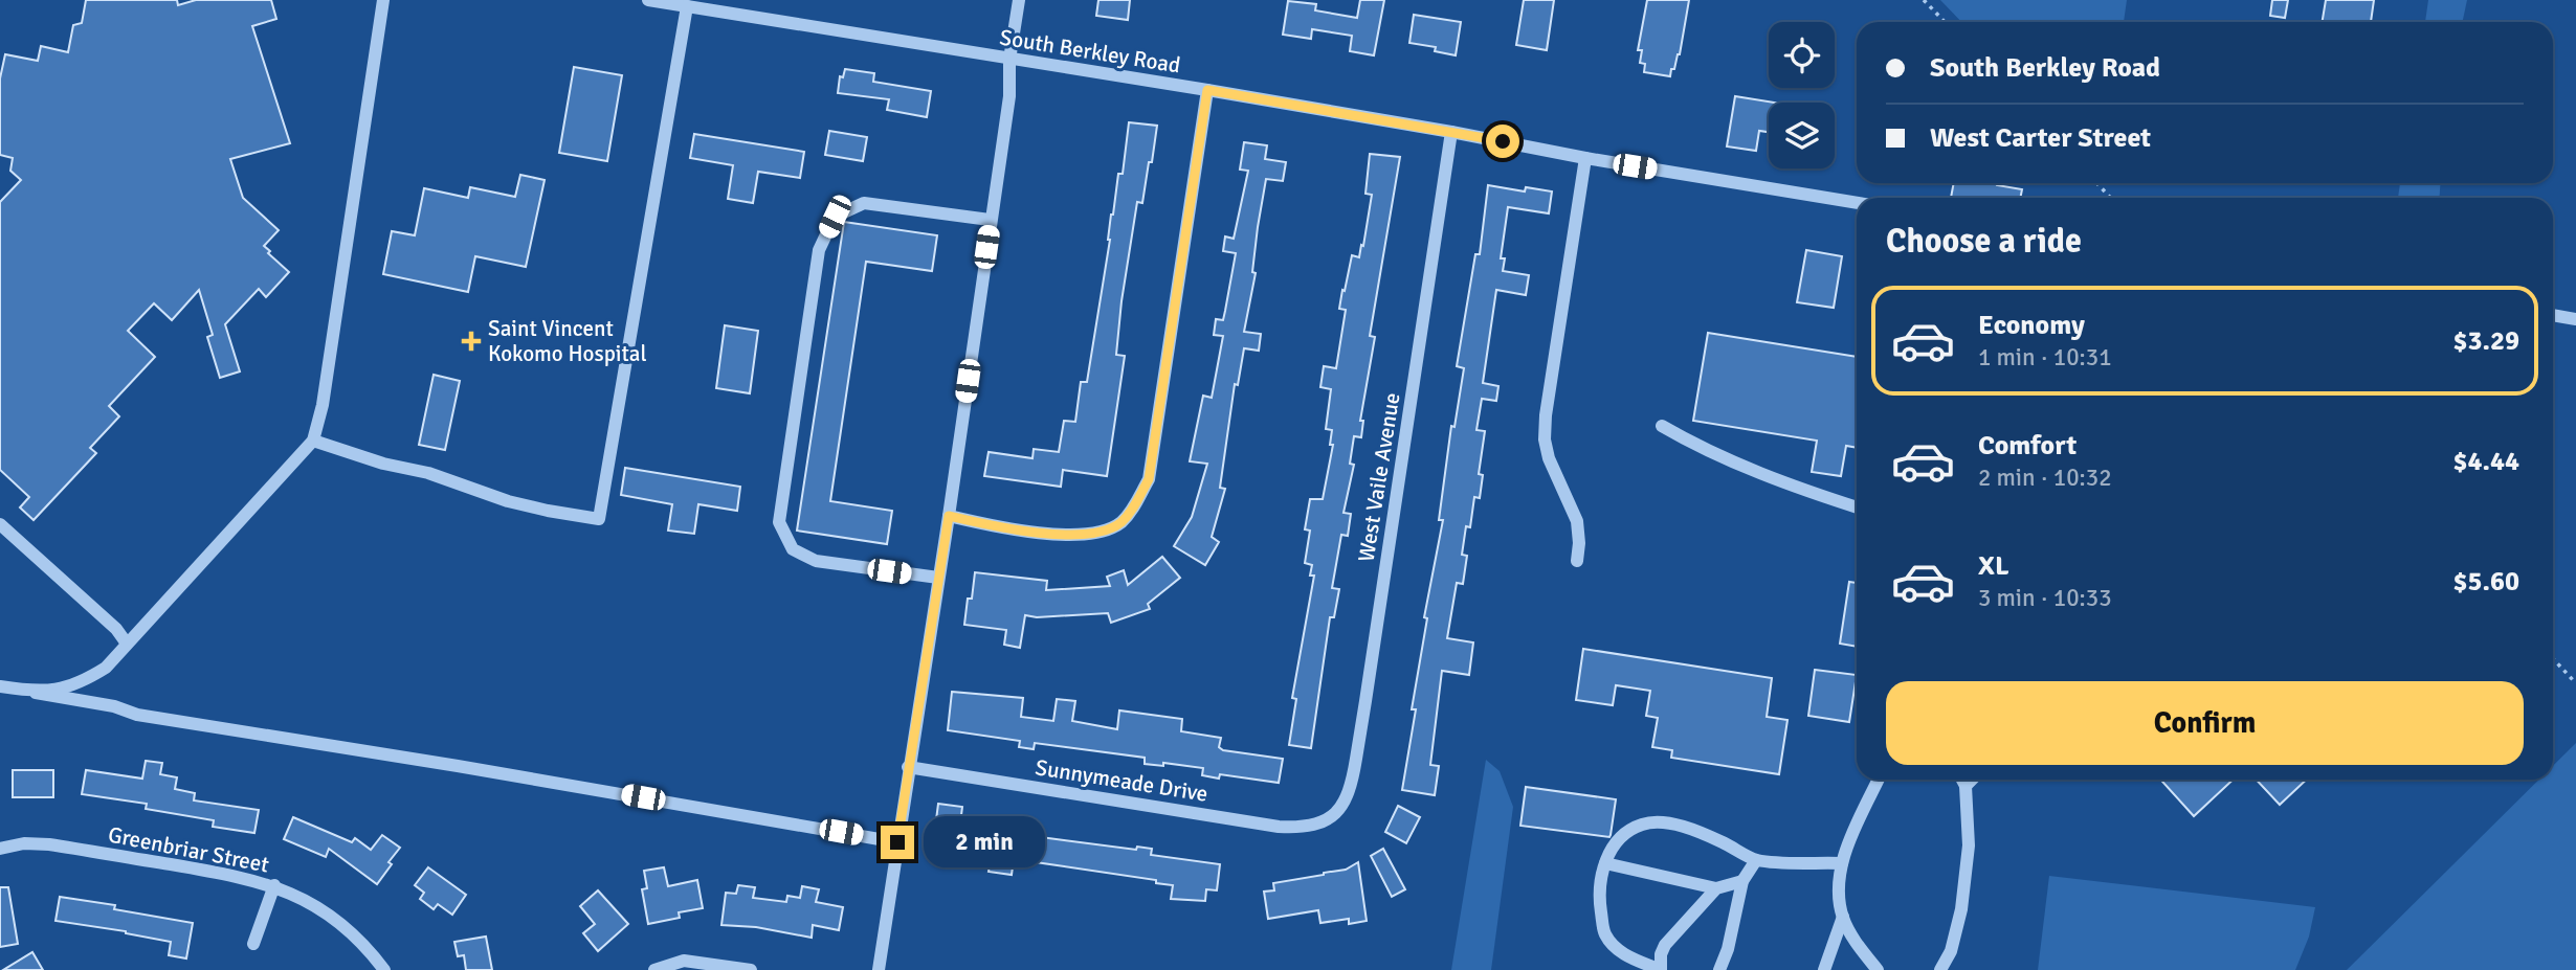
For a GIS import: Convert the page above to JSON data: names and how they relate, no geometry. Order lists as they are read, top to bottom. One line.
{"streets":{"street":["South Berkley Road","West Vaile Avenue","Sunnymeade Drive","Greenbriar Street"]},"crossings":[["South Berkley Road","West Vaile Avenue"],["West Vaile Avenue","Sunnymeade Drive"]],"places":{"health":["Saint Vincent Kokomo Hospital"]},"page":{"banner":["South Berkley Road","West Carter Street"],"heading":"Choose a ride","list":[{"name":"Economy","note":"1 min · 10:31","value":"$3.29"},{"name":"Comfort","note":"2 min · 10:32","value":"$4.44"},{"name":"XL","note":"3 min · 10:33","value":"$5.60"}],"buttons":"Confirm","bubble":"2 min"}}
